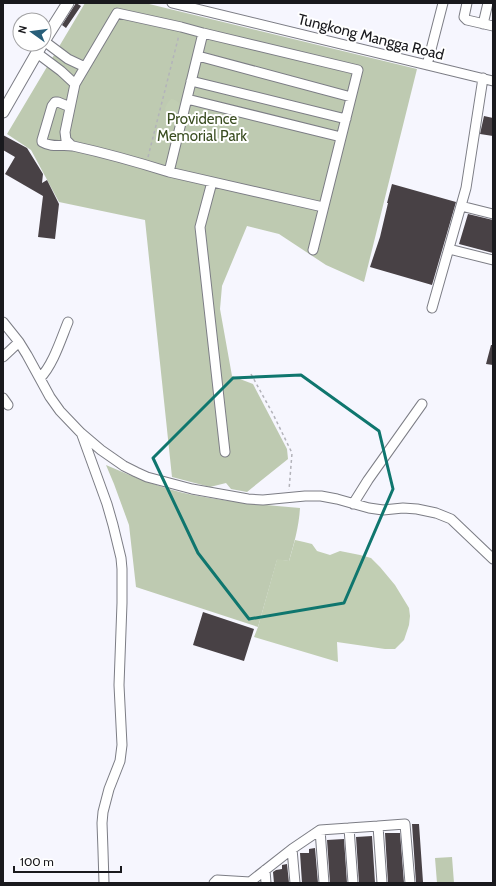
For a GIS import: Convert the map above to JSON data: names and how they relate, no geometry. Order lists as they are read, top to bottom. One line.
{"streets":{"street":["Tungkong Mangga Road"]},"parks":["Providence Memorial Park"],"scale_bar":"100 m","north":"left"}
